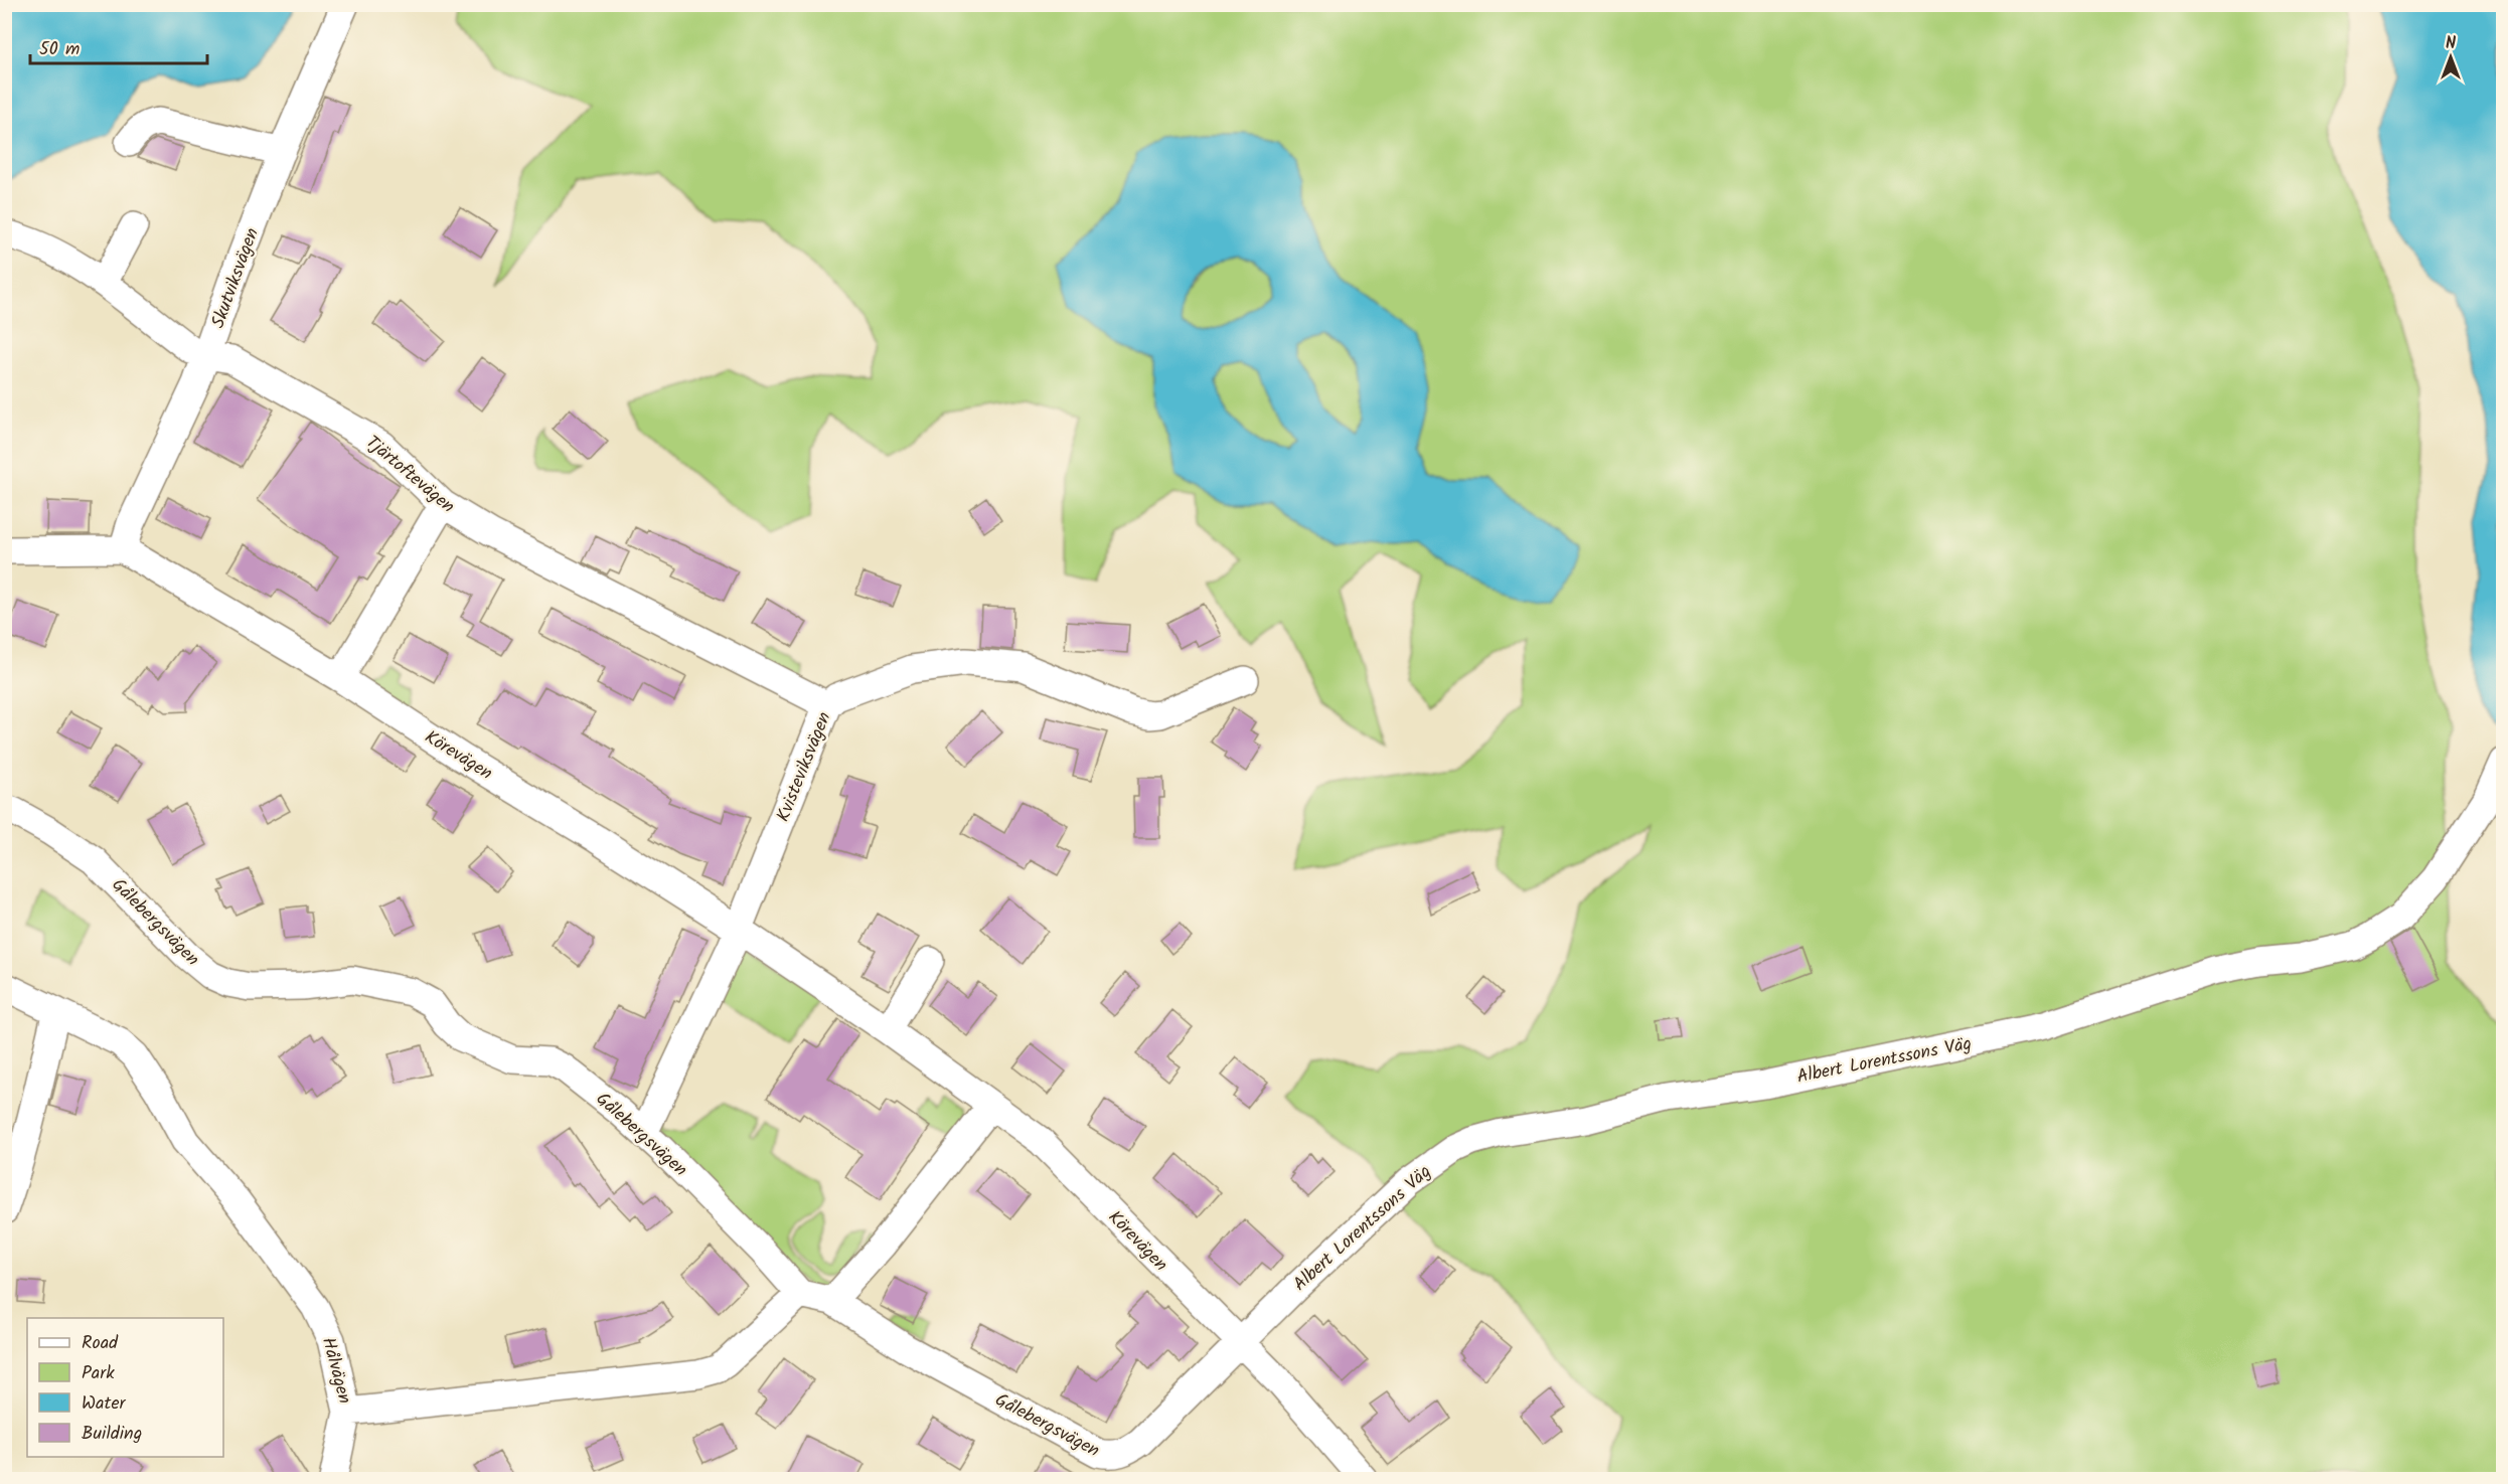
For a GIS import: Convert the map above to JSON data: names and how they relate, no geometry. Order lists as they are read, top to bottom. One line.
{"streets":{"street":["Skutviksvägen","Tjärtoftevägen","Körevägen","Kvisteviksvägen","Gålebergsvägen","Albert Lorentssons Väg","Hålvägen"]},"crossings":[["Skutviksvägen","Tjärtoftevägen"],["Skutviksvägen","Körevägen"],["Tjärtoftevägen","Kvisteviksvägen"],["Körevägen","Kvisteviksvägen"],["Körevägen","Gålebergsvägen"],["Körevägen","Albert Lorentssons Väg"],["Kvisteviksvägen","Gålebergsvägen"],["Gålebergsvägen","Albert Lorentssons Väg"],["Gålebergsvägen","Hålvägen"]],"legend":["Road","Park","Water","Building"],"scale_bar":"50 m","north":"top"}
